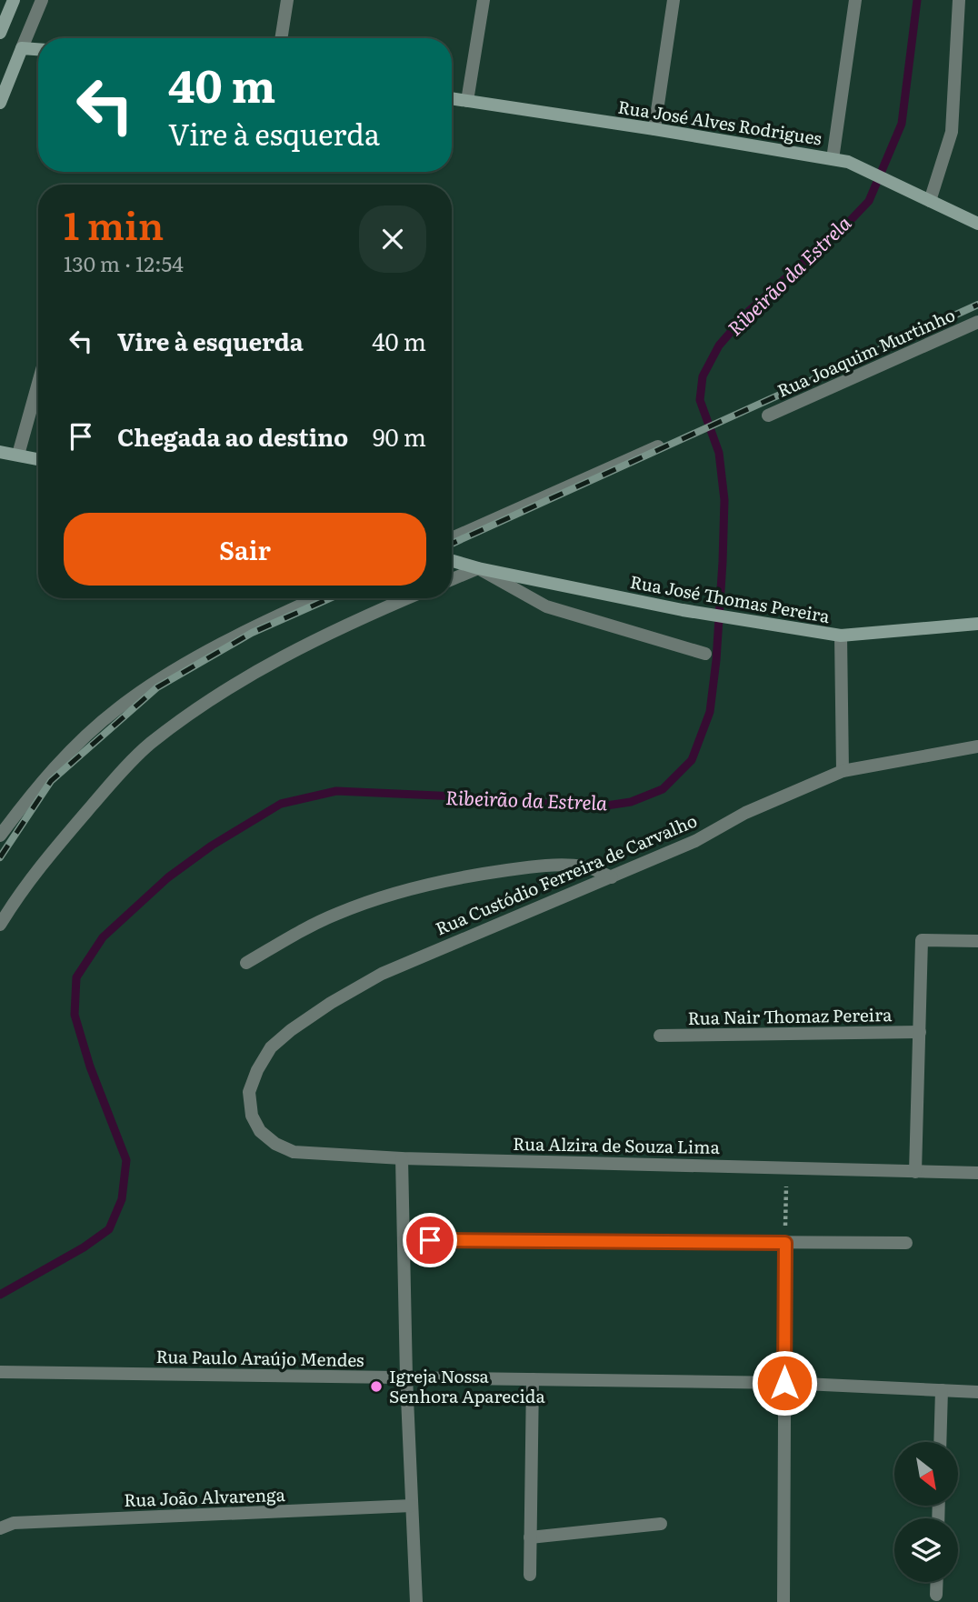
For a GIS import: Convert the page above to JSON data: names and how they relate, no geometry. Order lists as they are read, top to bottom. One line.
{"streets":{"street":["Rua José Alves Rodrigues","Rua Joaquim Murtinho","Rua José Thomas Pereira","Rua Custódio Ferreira de Carvalho","Rua Nair Thomaz Pereira","Rua Alzira de Souza Lima","Rua Paulo Araújo Mendes","Rua João Alvarenga"]},"crossings":[["Rua Custódio Ferreira de Carvalho","Rua Alzira de Souza Lima"]],"water":["Ribeirão da Estrela"],"places":["Igreja Nossa Senhora Aparecida"],"north":"bottom right","page":{"turn":["40 m","Vire à esquerda"],"heading":["1 min","130 m · 12:54"],"list":[{"name":"Vire à esquerda","value":"40 m"},{"name":"Chegada ao destino","value":"90 m"}],"buttons":"Sair"}}
